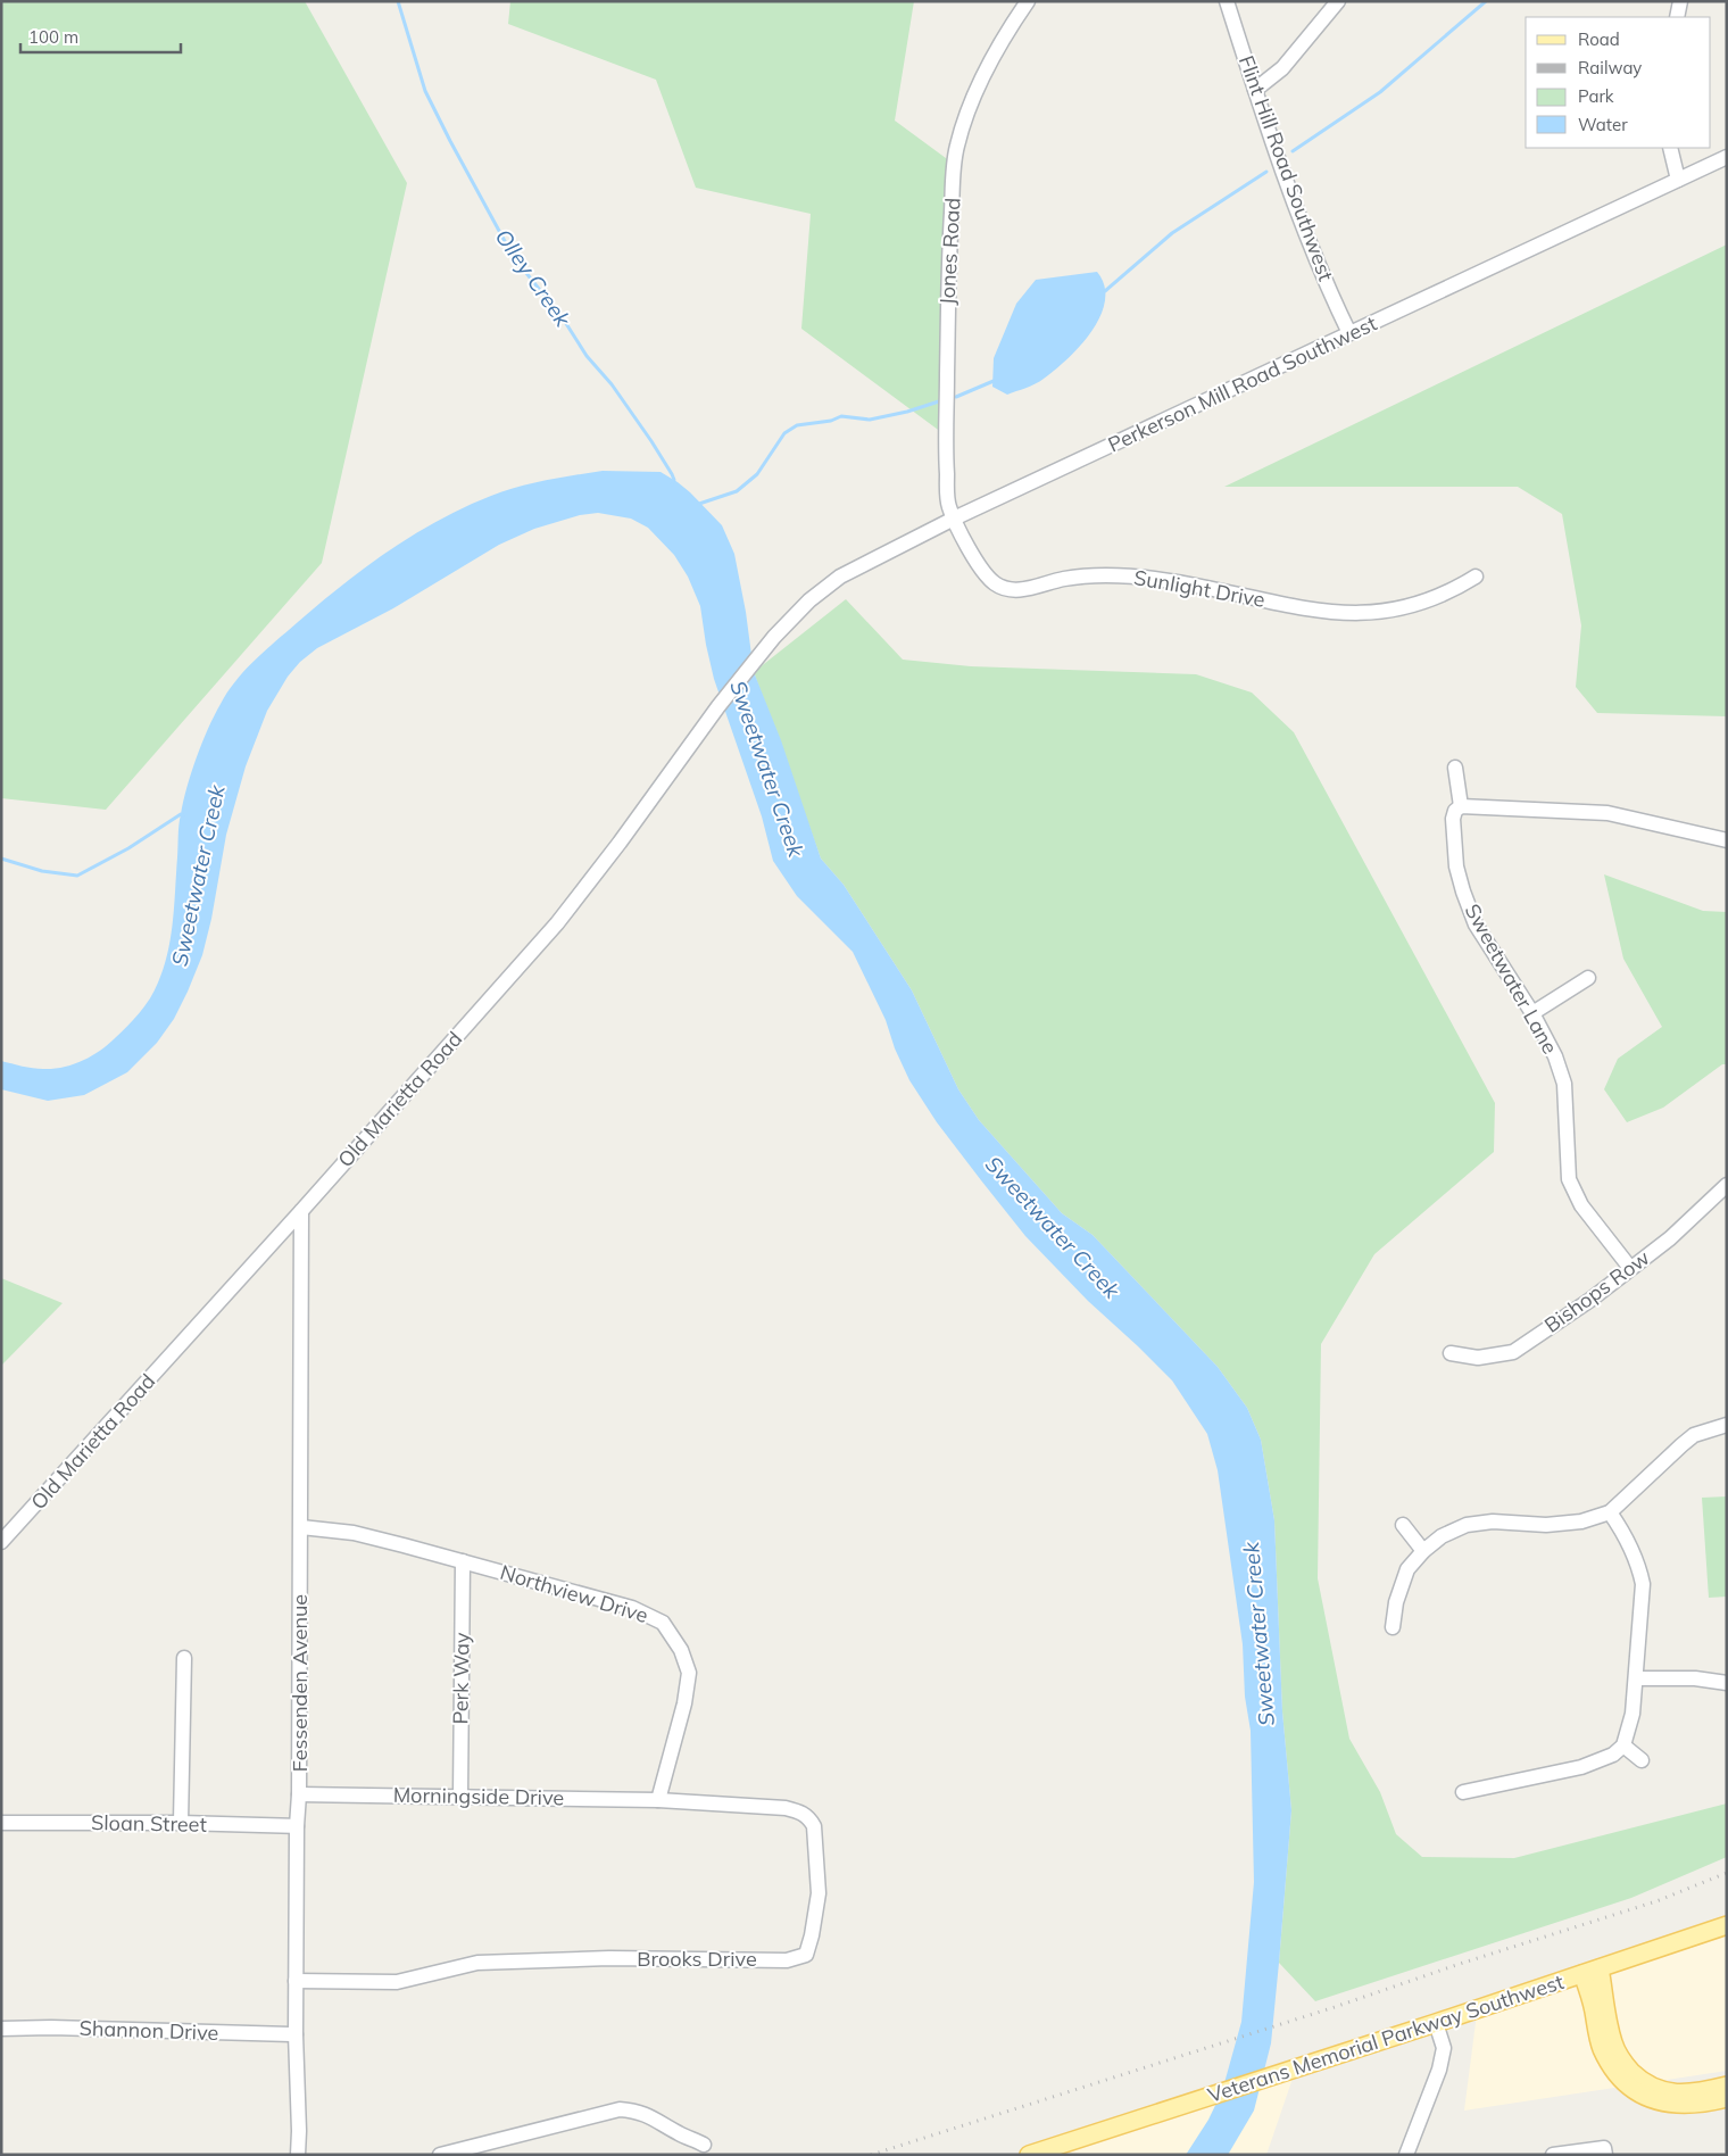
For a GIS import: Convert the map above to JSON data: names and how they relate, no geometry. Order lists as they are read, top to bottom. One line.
{"streets":{"main road":["Veterans Memorial Parkway Southwest"],"street":["Flint Hill Road Southwest","Jones Road","Perkerson Mill Road Southwest","Sunlight Drive","Sweetwater Lane","Old Marietta Road","Bishops Row","Northview Drive","Perk Way","Fessenden Avenue","Morningside Drive","Sloan Street","Brooks Drive","Shannon Drive"]},"crossings":[["Flint Hill Road Southwest","Perkerson Mill Road Southwest"],["Jones Road","Perkerson Mill Road Southwest"],["Jones Road","Sunlight Drive"],["Perkerson Mill Road Southwest","Sunlight Drive"],["Perkerson Mill Road Southwest","Old Marietta Road"],["Sweetwater Lane","Bishops Row"],["Old Marietta Road","Fessenden Avenue"],["Northview Drive","Perk Way"],["Northview Drive","Fessenden Avenue"],["Northview Drive","Morningside Drive"],["Northview Drive","Brooks Drive"],["Perk Way","Morningside Drive"],["Fessenden Avenue","Morningside Drive"],["Fessenden Avenue","Sloan Street"],["Fessenden Avenue","Brooks Drive"],["Fessenden Avenue","Shannon Drive"],["Morningside Drive","Brooks Drive"]],"water":["Olley Creek","Sweetwater Creek"],"legend":["Road","Railway","Park","Water"],"scale_bar":"100 m"}
